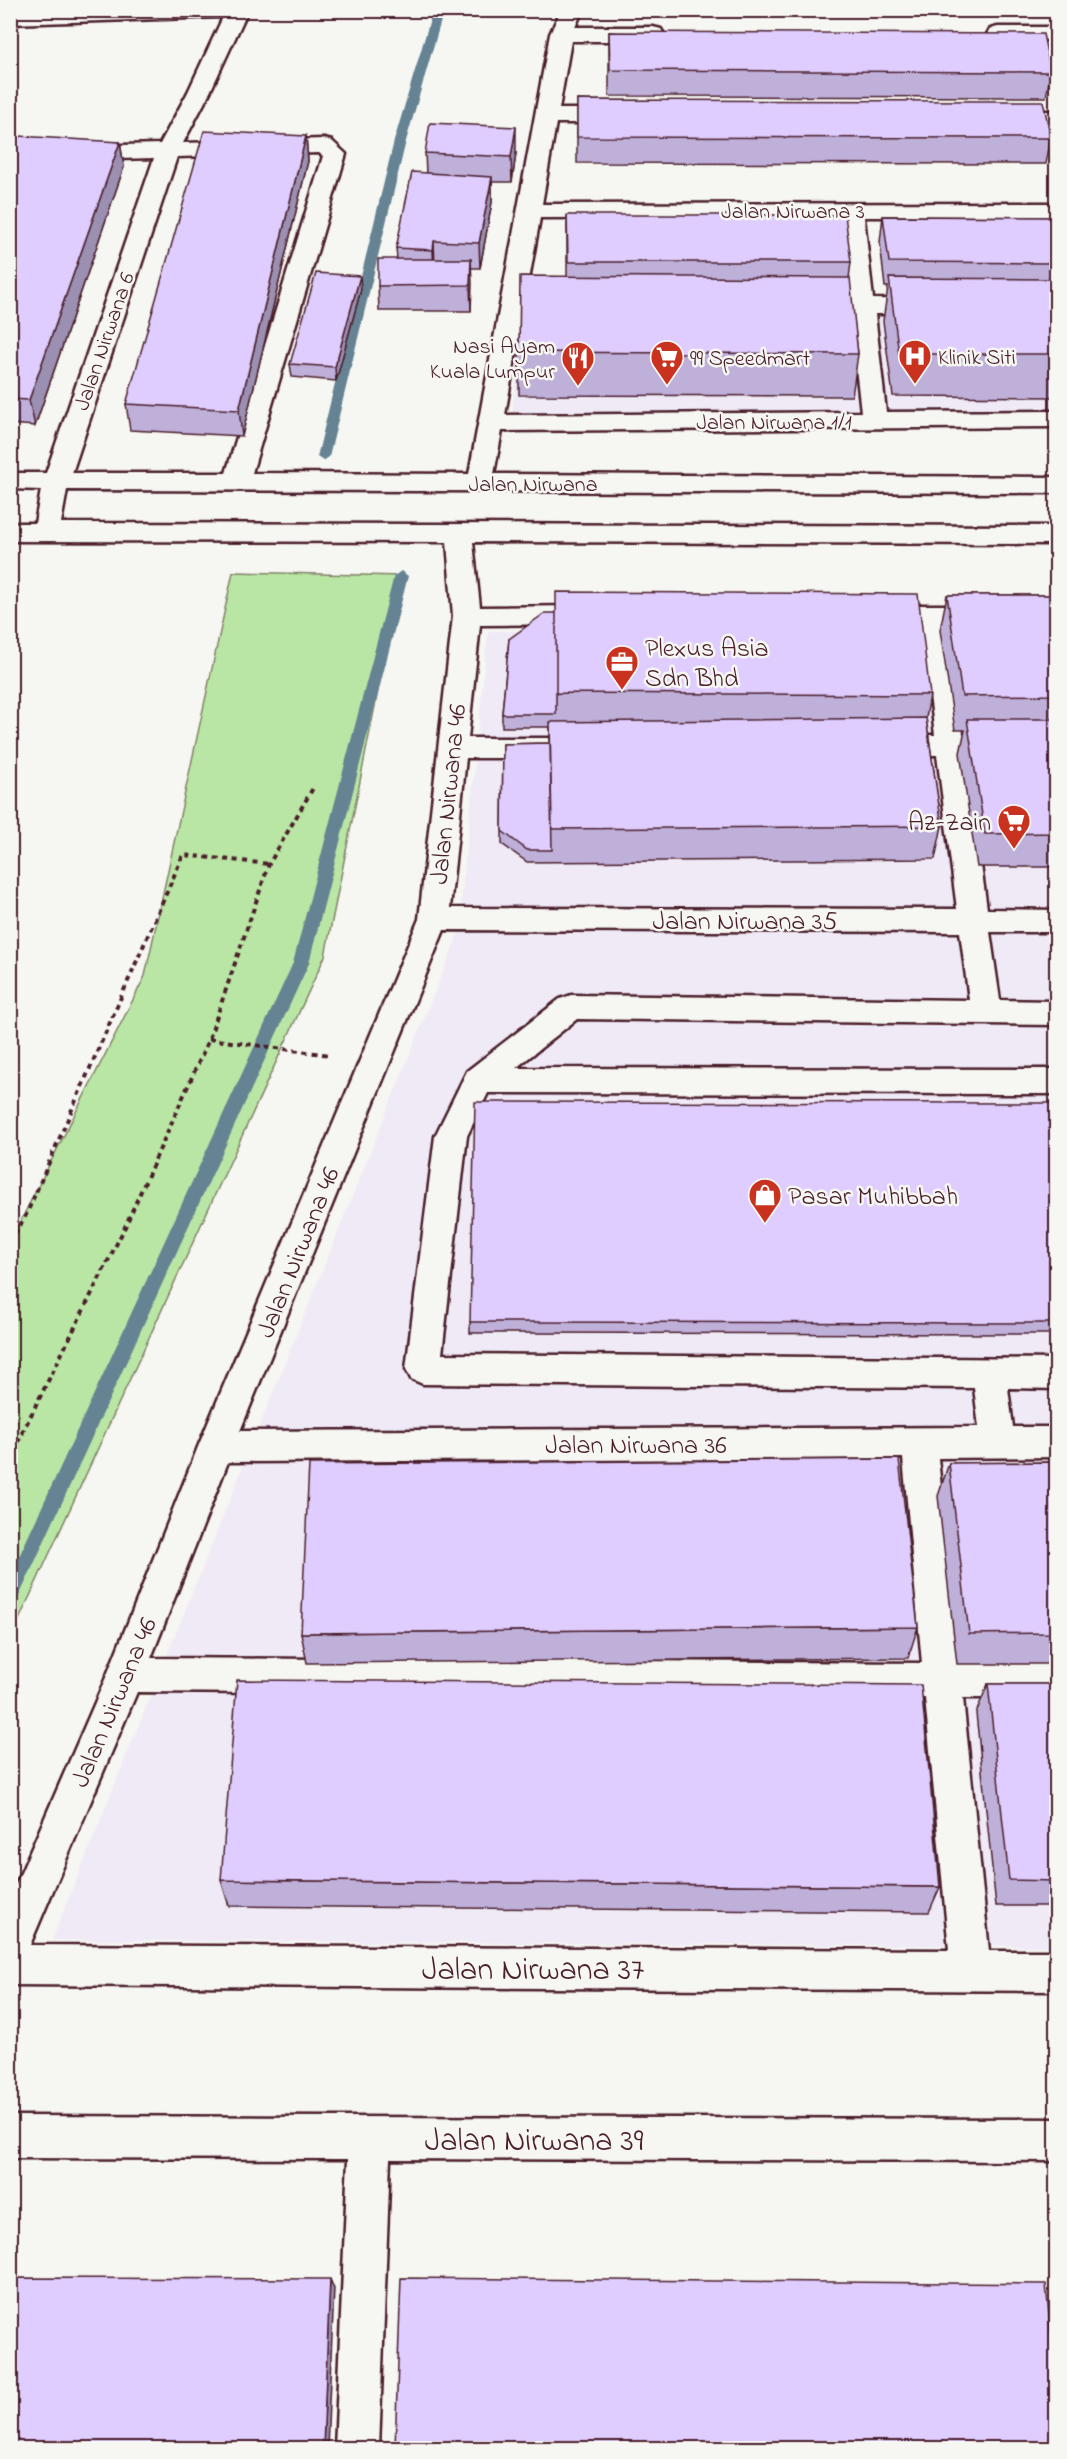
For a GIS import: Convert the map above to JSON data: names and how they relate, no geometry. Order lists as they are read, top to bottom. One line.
{"streets":{"street":["Jalan Nirwana 3","Jalan Nirwana 6","Jalan Nirwana 1/1","Jalan Nirwana","Jalan Nirwana 46","Jalan Nirwana 35","Jalan Nirwana 36","Jalan Nirwana 37","Jalan Nirwana 39"]},"crossings":[["Jalan Nirwana 6","Jalan Nirwana"],["Jalan Nirwana","Jalan Nirwana 46"],["Jalan Nirwana 46","Jalan Nirwana 35"],["Jalan Nirwana 46","Jalan Nirwana 36"]],"places":{"hospital":["Klinik Siti"],"supermarket":["99 Speedmart","Az-Zain"],"restaurant":["Nasi Ayam Kuala Lumpur"],"office":["Plexus Asia Sdn Bhd"],"shop":["Pasar Muhibbah"]}}
